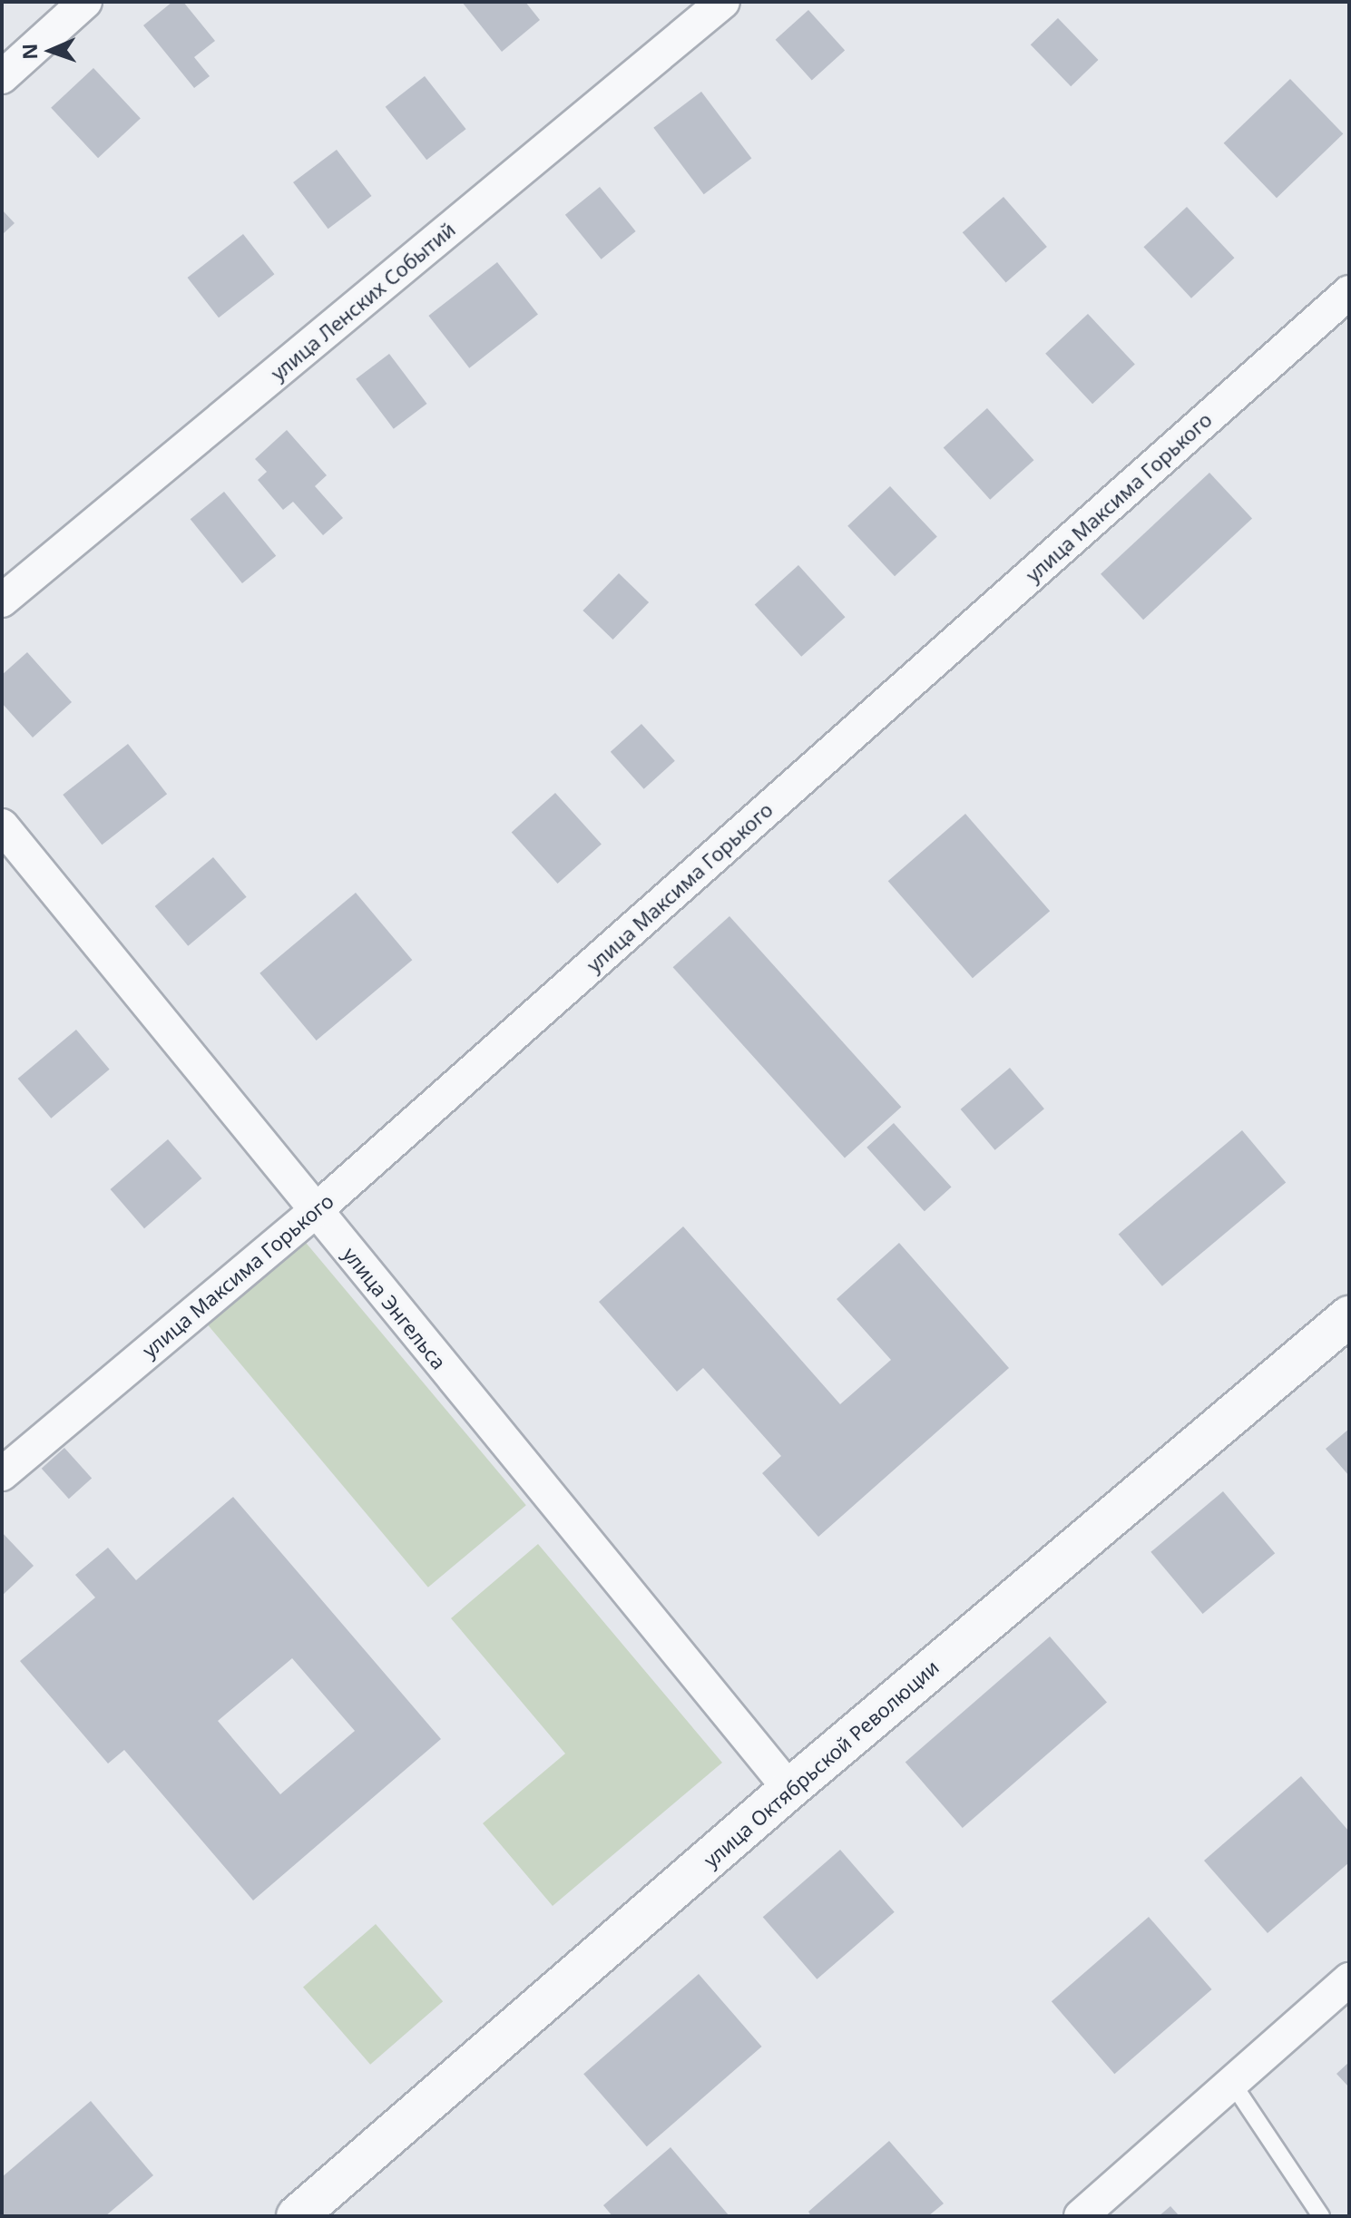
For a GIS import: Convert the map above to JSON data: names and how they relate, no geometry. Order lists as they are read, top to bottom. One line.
{"streets":{"street":["улица Ленских Событий","улица Максима Горького","улица Энгельса","улица Октябрьской Революции"]},"crossings":[["улица Максима Горького","улица Энгельса"],["улица Энгельса","улица Октябрьской Революции"]],"north":"left"}
